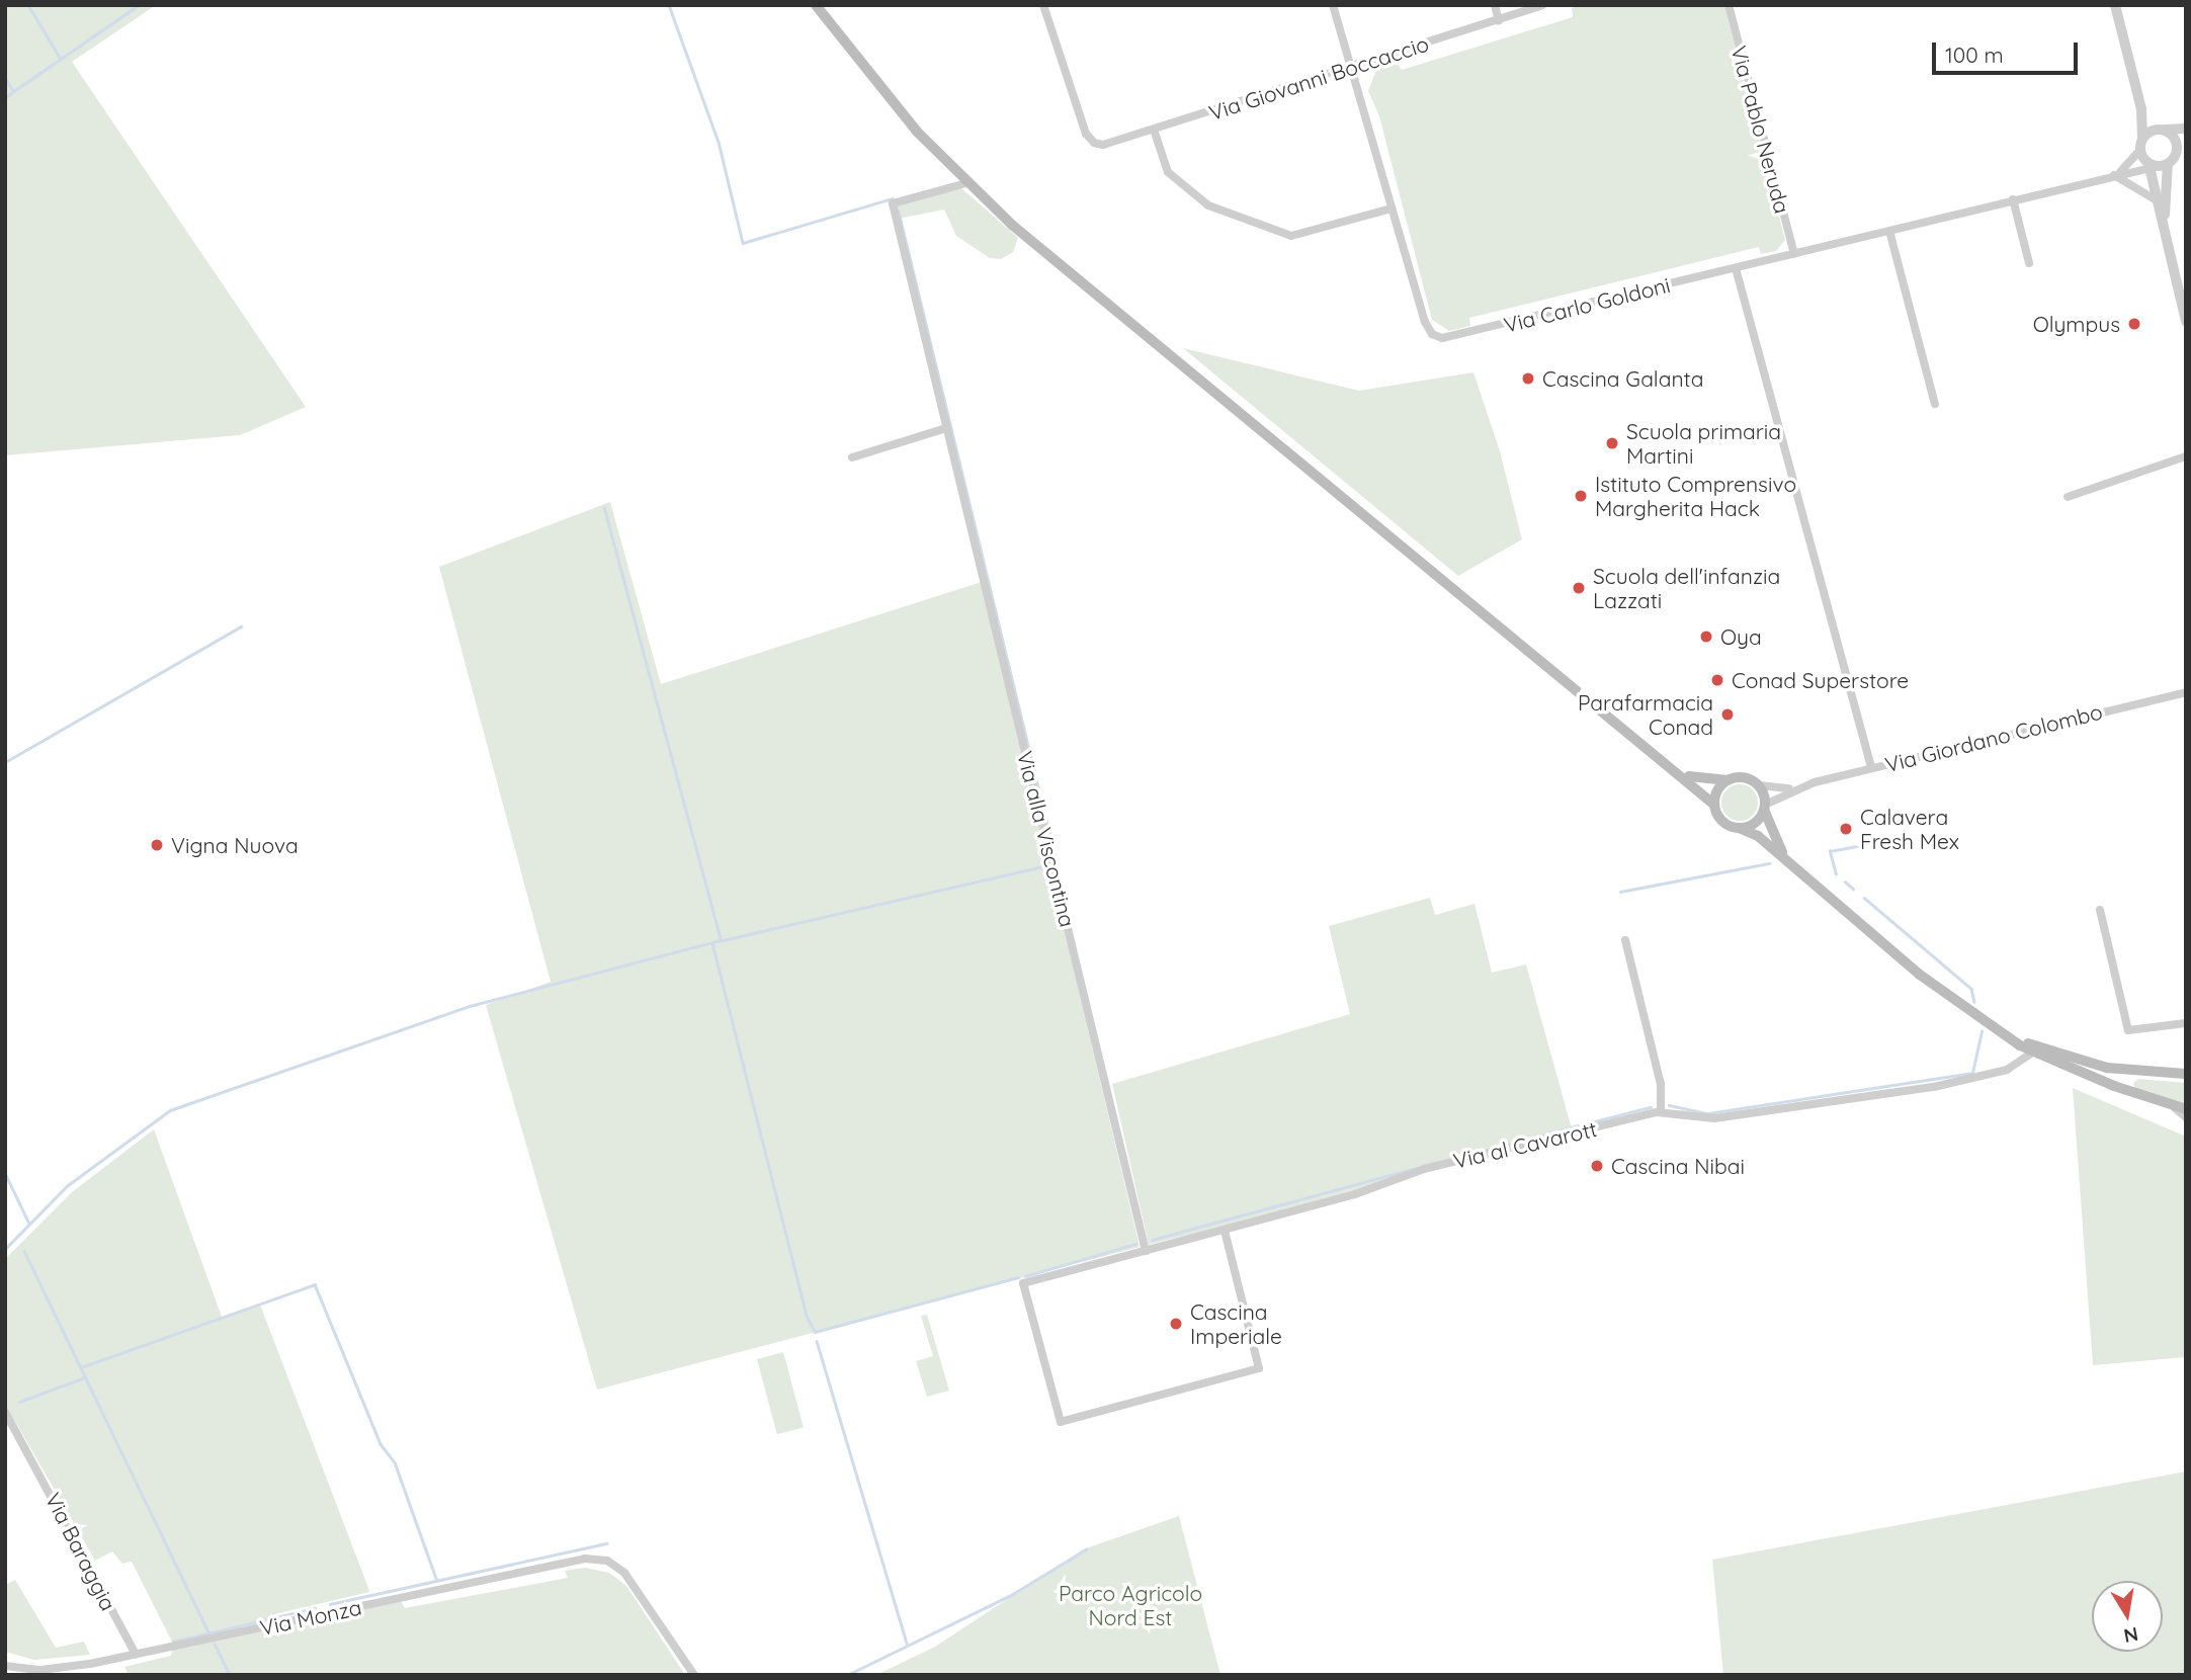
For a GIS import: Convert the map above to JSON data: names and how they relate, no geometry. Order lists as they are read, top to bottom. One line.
{"streets":{"street":["Via Giovanni Boccaccio","Via Pablo Neruda","Via Carlo Goldoni","Via Giordano Colombo","Via alla Viscontina","Via al Cavarott","Via Baraggia","Via Monza"]},"crossings":[["Via Giovanni Boccaccio","Via Carlo Goldoni"],["Via Pablo Neruda","Via Carlo Goldoni"],["Via alla Viscontina","Via al Cavarott"],["Via Baraggia","Via Monza"]],"parks":["Parco Agricolo Nord Est"],"places":["Olympus","Cascina Galanta","Scuola primaria Martini","Istituto Comprensivo Margherita Hack","Scuola dell'infanzia Lazzati","Oya","Conad Superstore","Parafarmacia Conad","Calavera Fresh Mex","Vigna Nuova","Cascina Nibai","Cascina Imperiale"],"scale_bar":"100 m","north":"bottom"}
